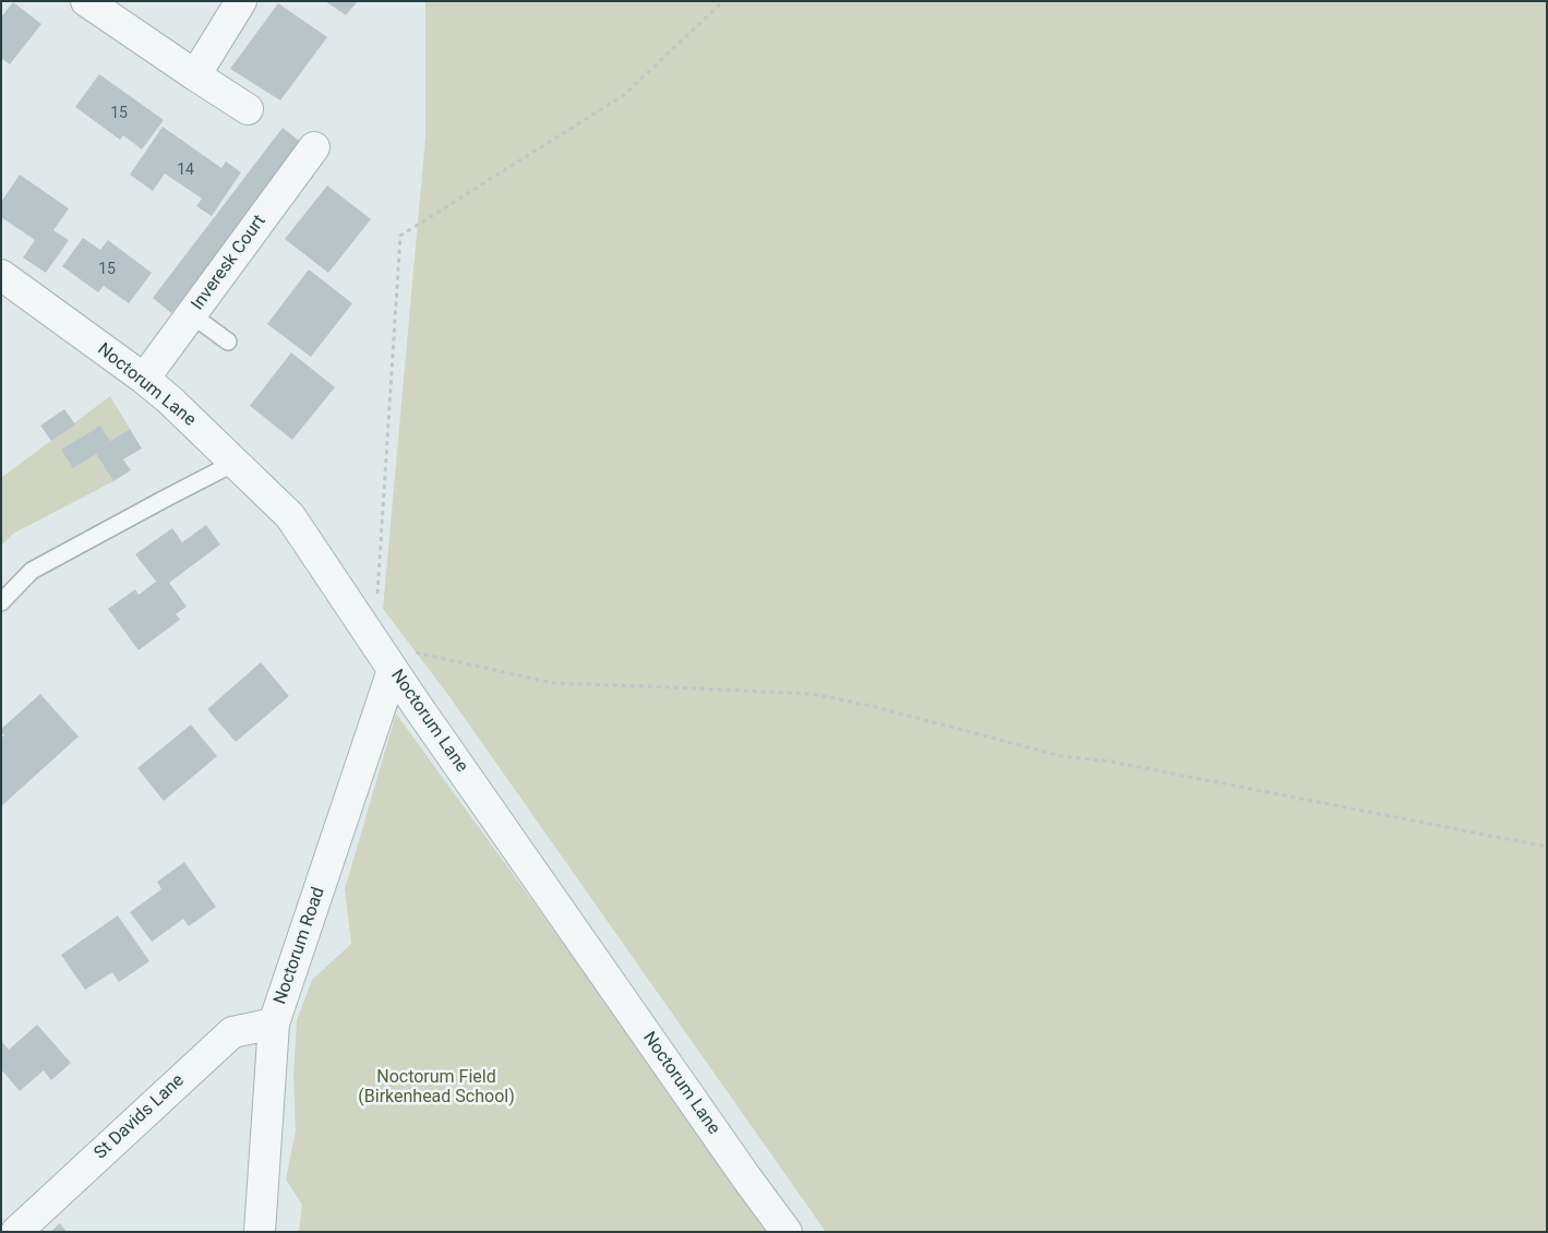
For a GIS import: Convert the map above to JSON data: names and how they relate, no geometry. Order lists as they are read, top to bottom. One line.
{"streets":{"street":["Inveresk Court","Noctorum Lane","Noctorum Road","St Davids Lane"]},"crossings":[["Inveresk Court","Noctorum Lane"],["Noctorum Lane","Noctorum Road"],["Noctorum Road","St Davids Lane"]],"parks":["Noctorum Field (Birkenhead School)"],"house_numbers":["15","14","15"]}
